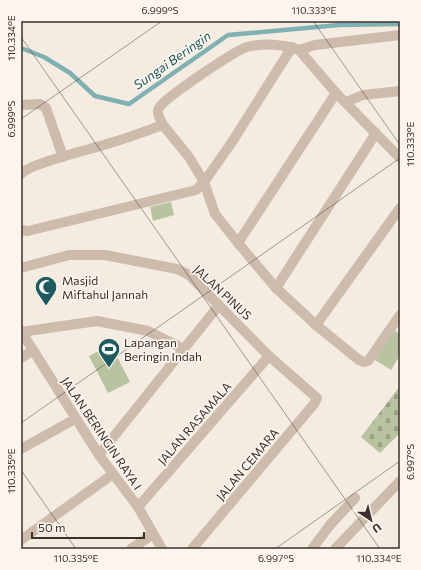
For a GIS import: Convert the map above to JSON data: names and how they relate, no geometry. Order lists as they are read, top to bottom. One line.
{"streets":{"street":["JALAN PINUS","JALAN RASAMALA","JALAN BERINGIN RAYA I","JALAN CEMARA"]},"crossings":[["JALAN PINUS","JALAN RASAMALA"],["JALAN PINUS","JALAN CEMARA"],["JALAN RASAMALA","JALAN BERINGIN RAYA I"]],"water":["Sungai Beringin"],"places":{"mosque":["Masjid Miftahul Jannah"],"sports":["Lapangan Beringin Indah"]},"scale_bar":"50 m","north":"bottom right","coordinates":["6.999°S","110.333°E","110.334°E","6.997°S","110.335°E"]}
